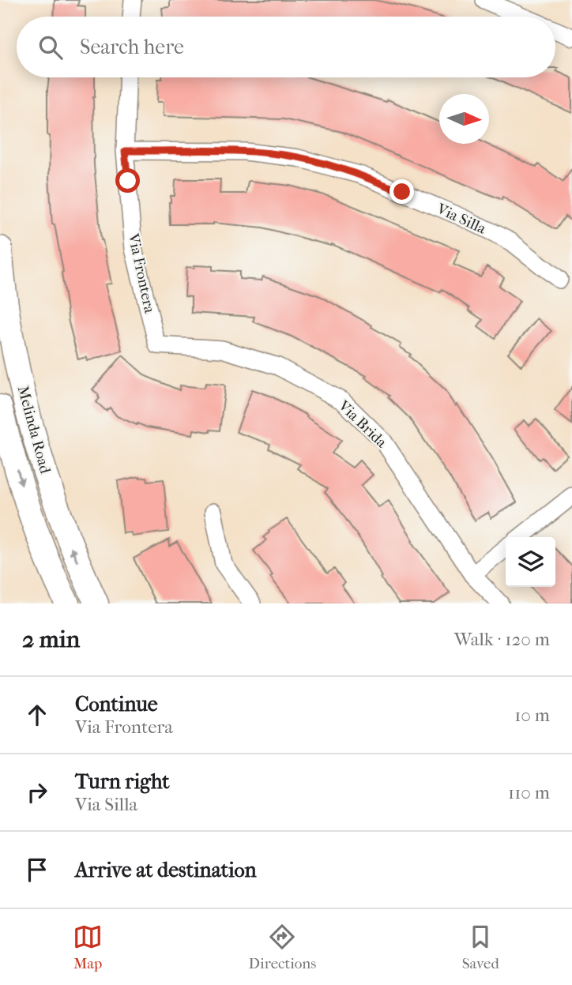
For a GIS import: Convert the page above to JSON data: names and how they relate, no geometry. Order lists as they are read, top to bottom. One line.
{"streets":{"main road":["Melinda Road"],"street":["Via Silla","Via Frontera","Via Brida"]},"crossings":[["Via Silla","Via Frontera"],["Via Frontera","Via Brida"]],"north":"right","page":{"search":"Search here","heading":["2 min","Walk · 120 m"],"list":[["Continue","Via Frontera","10 m"],["Turn right","Via Silla","110 m"],"Arrive at destination"],"nav":["Map","Directions","Saved"]}}
